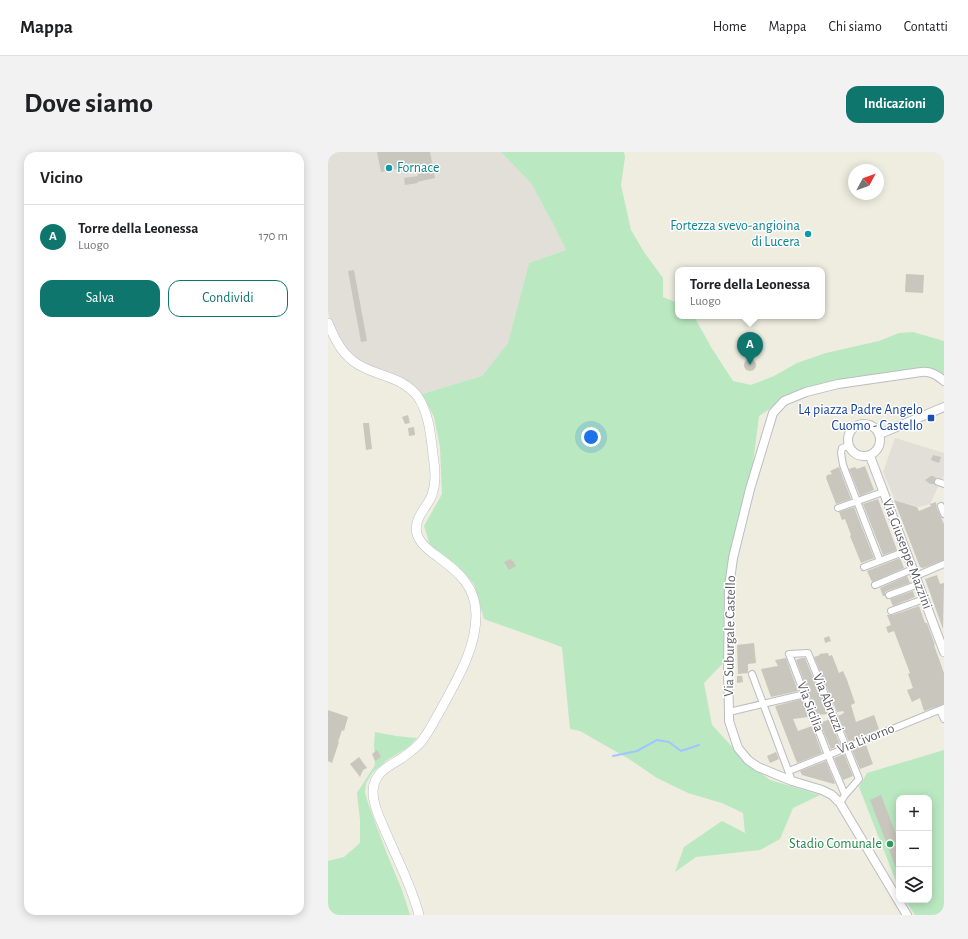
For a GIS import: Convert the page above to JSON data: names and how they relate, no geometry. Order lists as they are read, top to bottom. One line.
{"streets":{"street":["Via Giuseppe Mazzini","Via Suburgale Castello","Via Abruzzi","Via Sicilia","Via Livorno"]},"crossings":[["Via Abruzzi","Via Sicilia"],["Via Abruzzi","Via Livorno"],["Via Sicilia","Via Livorno"]],"places":{"other":["Fornace","Fortezza svevo-angioina di Lucera","Stadio Comunale"],"transit":["L4 piazza Padre Angelo Cuomo - Castello"]},"north":"top right","page":{"header":"Mappa","nav":["Home","Mappa","Chi siamo","Contatti"],"buttons":["Indicazioni",["Salva","Condividi"]],"title":"Dove siamo","heading":"Vicino","list":[{"mark":"A","name":"Torre della Leonessa","note":"Luogo","value":"170 m"}],"popup":["Torre della Leonessa","Luogo"],"pins":"A","map_buttons":["+","−"]}}
